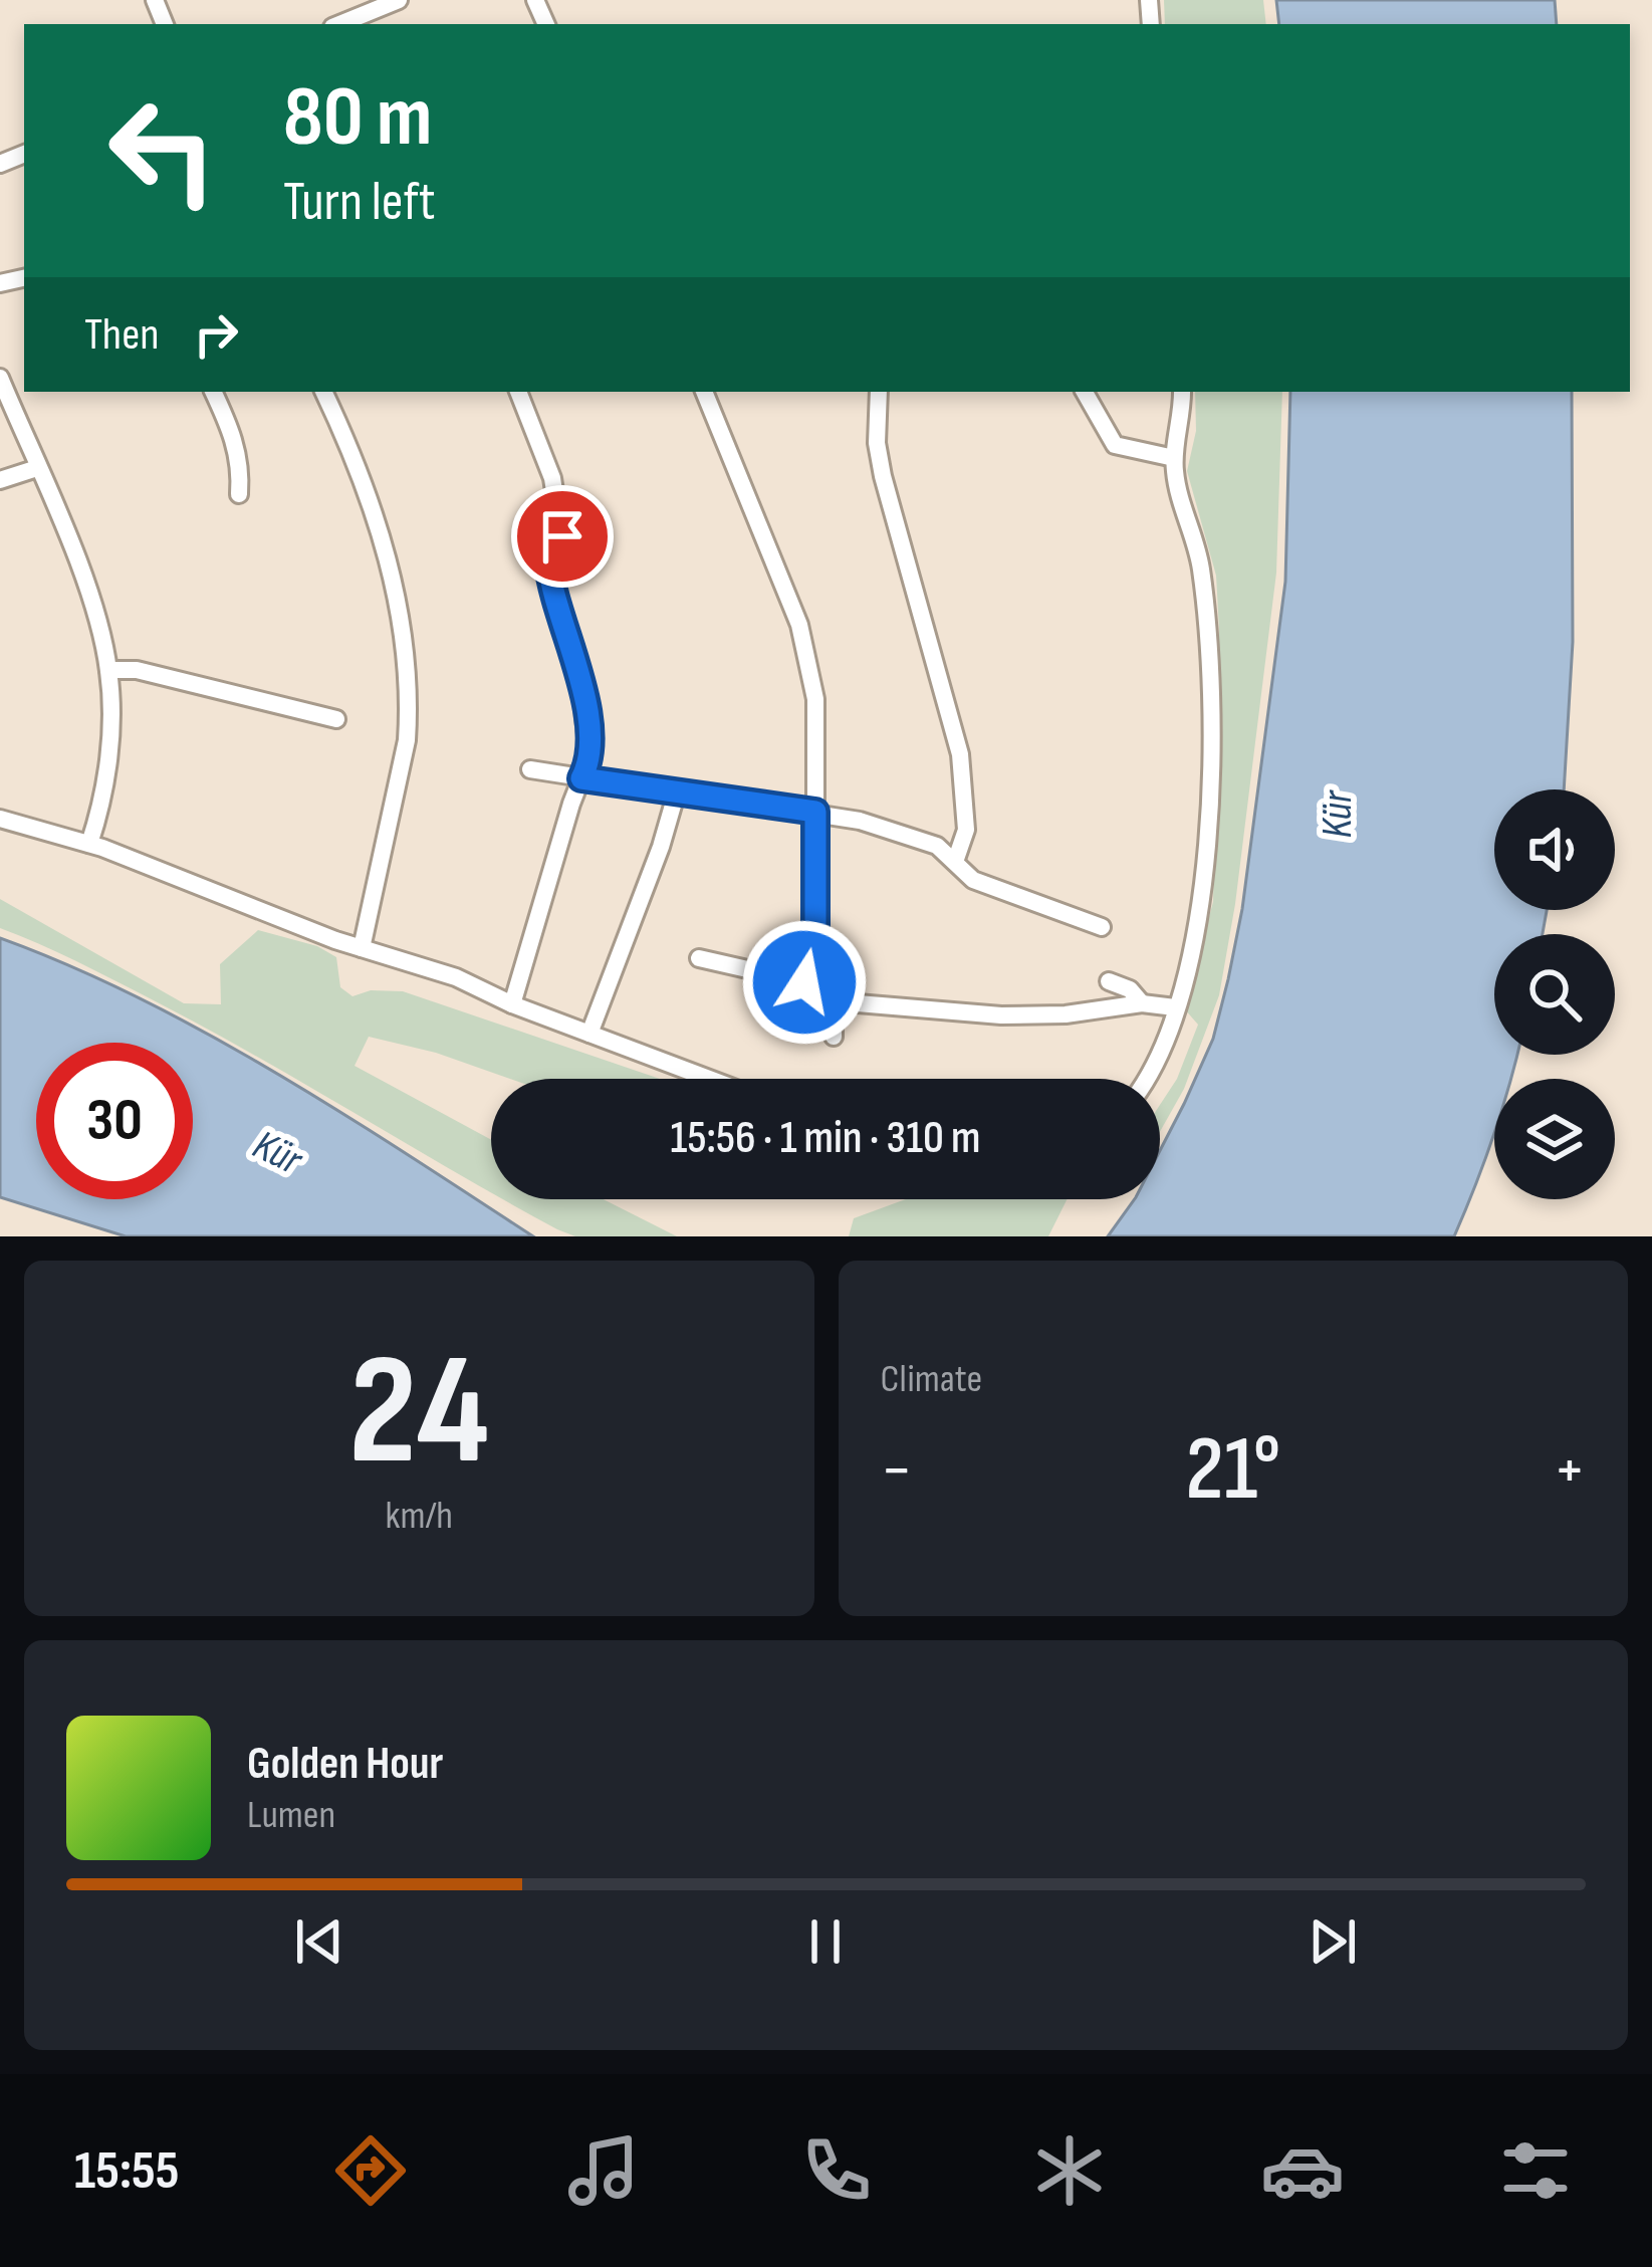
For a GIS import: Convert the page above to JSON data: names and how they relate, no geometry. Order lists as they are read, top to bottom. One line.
{"water":["Kür"],"page":{"turn":["80 m","Turn left"],"then":"Then","limit":"30","trip":"15:56 · 1 min · 310 m","tile":[["24","km/h"],"Climate"],"heat":["−","21°","+"],"song":["Golden Hour","Lumen"],"tabs":"15:55"}}
